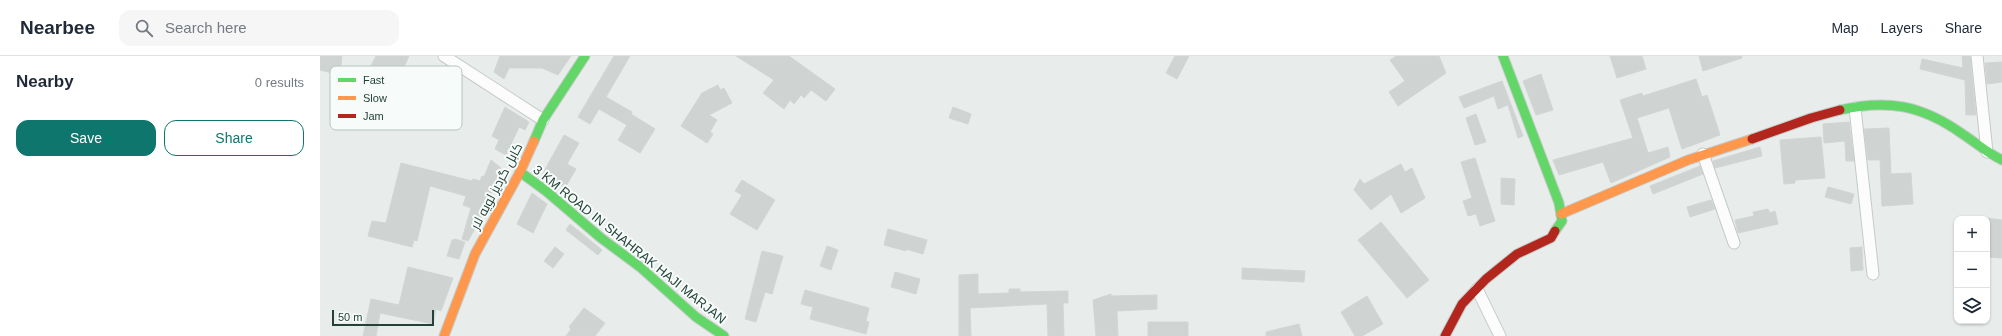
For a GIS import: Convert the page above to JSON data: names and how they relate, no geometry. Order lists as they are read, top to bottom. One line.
{"streets":{"main road":["کابل گردیز لویه لار","3 KM ROAD IN SHAHRAK HAJI MARJAN"]},"crossings":[["کابل گردیز لویه لار","3 KM ROAD IN SHAHRAK HAJI MARJAN"]],"legend":["Fast","Slow","Jam"],"scale_bar":"50 m","page":{"header":"Nearbee","search":"Search here","nav":["Map","Layers","Share"],"heading":["Nearby","0 results"],"buttons":["Save","Share"],"map_buttons":["+","−"],"scale":"50 m"}}
